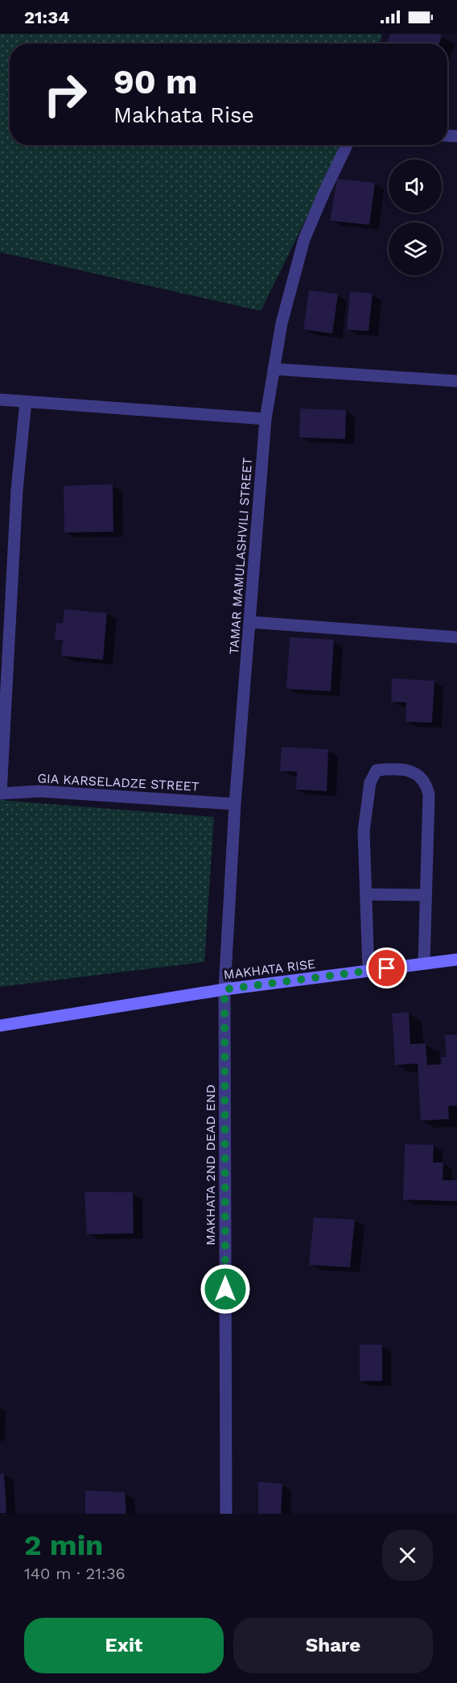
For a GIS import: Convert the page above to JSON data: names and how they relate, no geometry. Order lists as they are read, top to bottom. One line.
{"streets":{"main road":["MAKHATA RISE"],"street":["TAMAR MAMULASHVILI STREET","GIA KARSELADZE STREET","MAKHATA 2ND DEAD END"]},"crossings":[["TAMAR MAMULASHVILI STREET","GIA KARSELADZE STREET"],["TAMAR MAMULASHVILI STREET","MAKHATA RISE"],["TAMAR MAMULASHVILI STREET","MAKHATA 2ND DEAD END"],["MAKHATA RISE","MAKHATA 2ND DEAD END"]],"page":{"status":"21:34","turn":["90 m","Makhata Rise"],"heading":["2 min","140 m · 21:36"],"buttons":["Exit","Share"]}}
